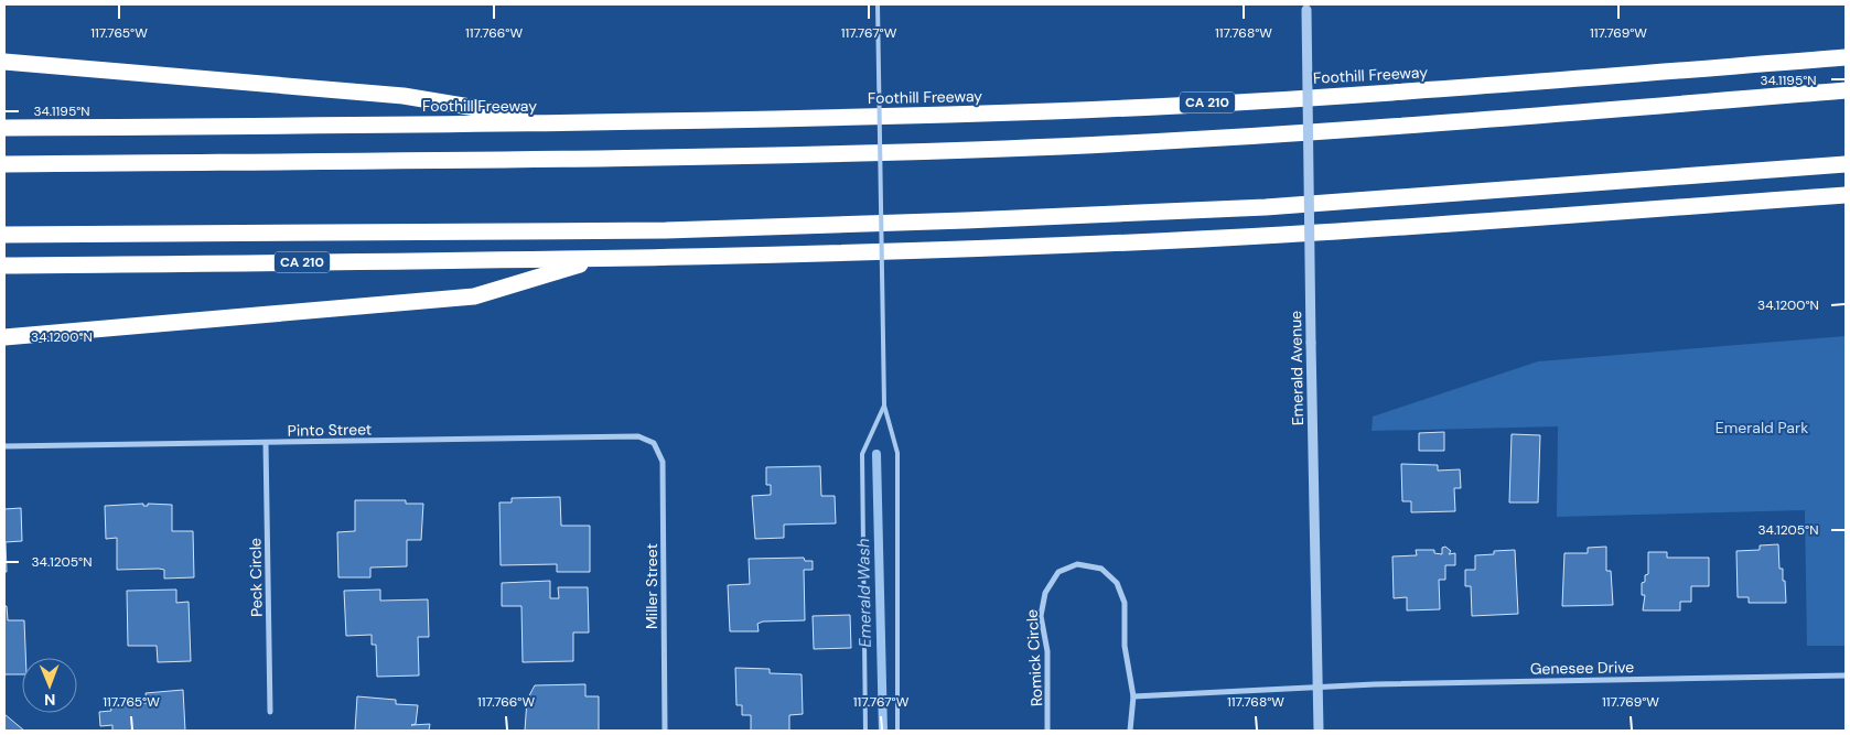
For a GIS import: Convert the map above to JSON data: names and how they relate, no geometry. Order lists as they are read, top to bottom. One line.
{"streets":{"highway":["Foothill Freeway","CA 210"],"street":["Emerald Avenue","Pinto Street","Peck Circle","Miller Street","Romick Circle","Genesee Drive"]},"crossings":[["Emerald Avenue","Genesee Drive"],["Pinto Street","Peck Circle"],["Pinto Street","Miller Street"]],"water":["Emerald Wash"],"parks":["Emerald Park"],"north":"bottom","coordinates":["117.765°W","117.766°W","117.767°W","117.768°W","117.769°W","34.1195°N","34.1200°N","34.1205°N"]}
